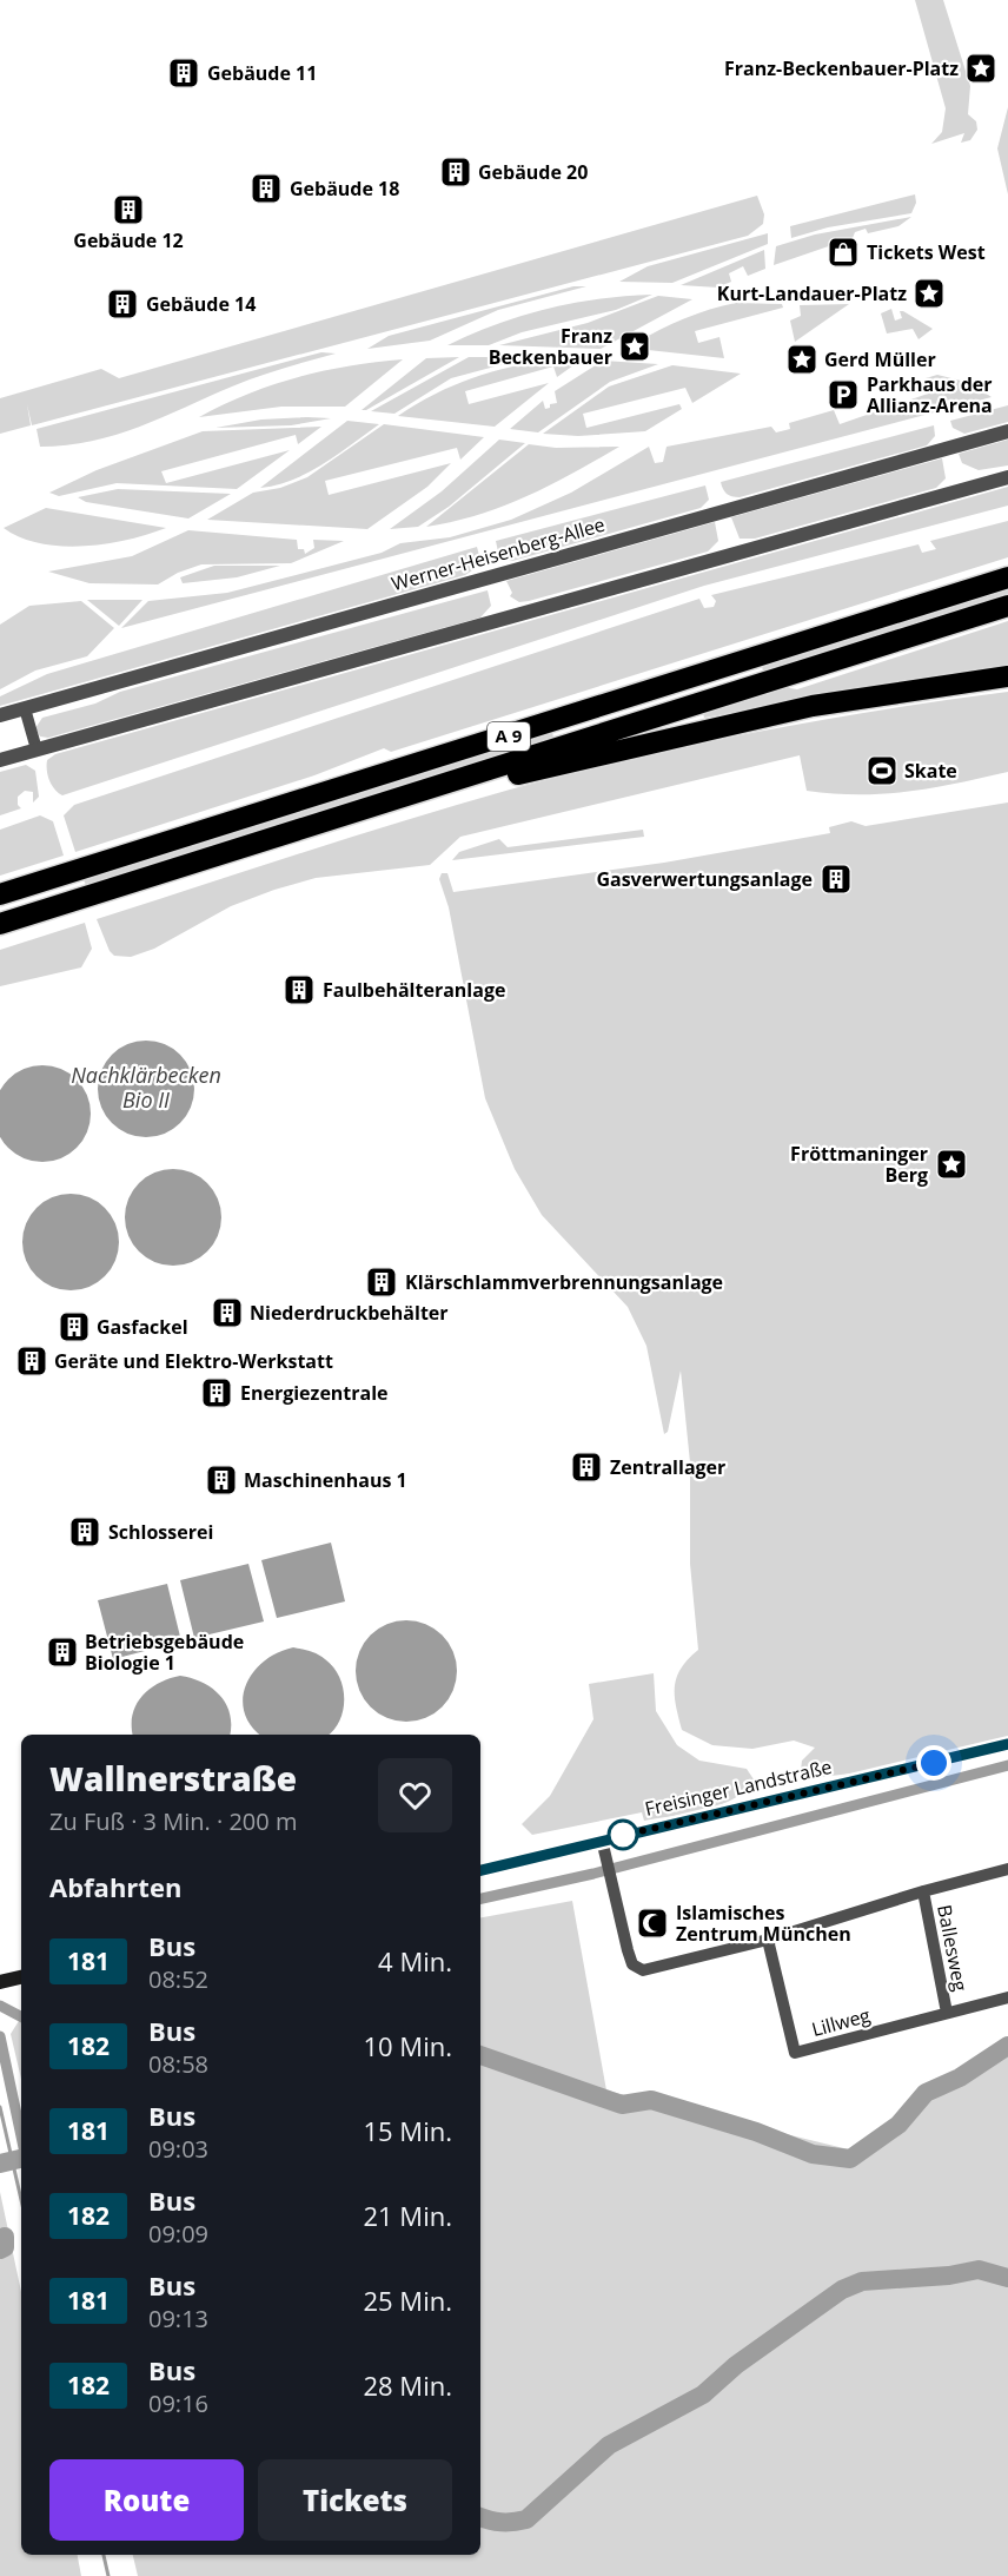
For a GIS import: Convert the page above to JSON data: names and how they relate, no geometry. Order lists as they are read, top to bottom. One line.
{"streets":{"highway":["A 9"],"main road":["Freisinger Landstraße"],"street":["Werner-Heisenberg-Allee","Ballesweg","Lillweg"]},"crossings":[["Ballesweg","Lillweg"]],"water":["Nachklärbecken Bio II"],"places":{"place":["Franz-Beckenbauer-Platz","Kurt-Landauer-Platz","Franz Beckenbauer","Gerd Müller","Fröttmaninger Berg"],"building":["Gebäude 11","Gebäude 20","Gebäude 18","Gebäude 12","Gebäude 14","Gasverwertungsanlage","Faulbehälteranlage","Klärschlammverbrennungsanlage","Niederdruckbehälter","Gasfackel","Geräte und Elektro-Werkstatt","Energiezentrale","Zentrallager","Maschinenhaus 1","Schlosserei","Betriebsgebäude Biologie 1"],"shop":["Tickets West"],"parking":["Parkhaus der Allianz-Arena"],"sports":["Skate"],"mosque":["Islamisches Zentrum München"]},"lines":["bus line 181"],"page":{"heading":[["Wallnerstraße","Zu Fuß · 3 Min. · 200 m"],"Abfahrten"],"list":[{"mark":"181","name":"Bus","note":"08:52","value":"4 Min."},{"mark":"182","name":"Bus","note":"08:58","value":"10 Min."},{"mark":"181","name":"Bus","note":"09:03","value":"15 Min."},{"mark":"182","name":"Bus","note":"09:09","value":"21 Min."},{"mark":"181","name":"Bus","note":"09:13","value":"25 Min."},{"mark":"182","name":"Bus","note":"09:16","value":"28 Min."}],"buttons":["Route","Tickets"]}}
